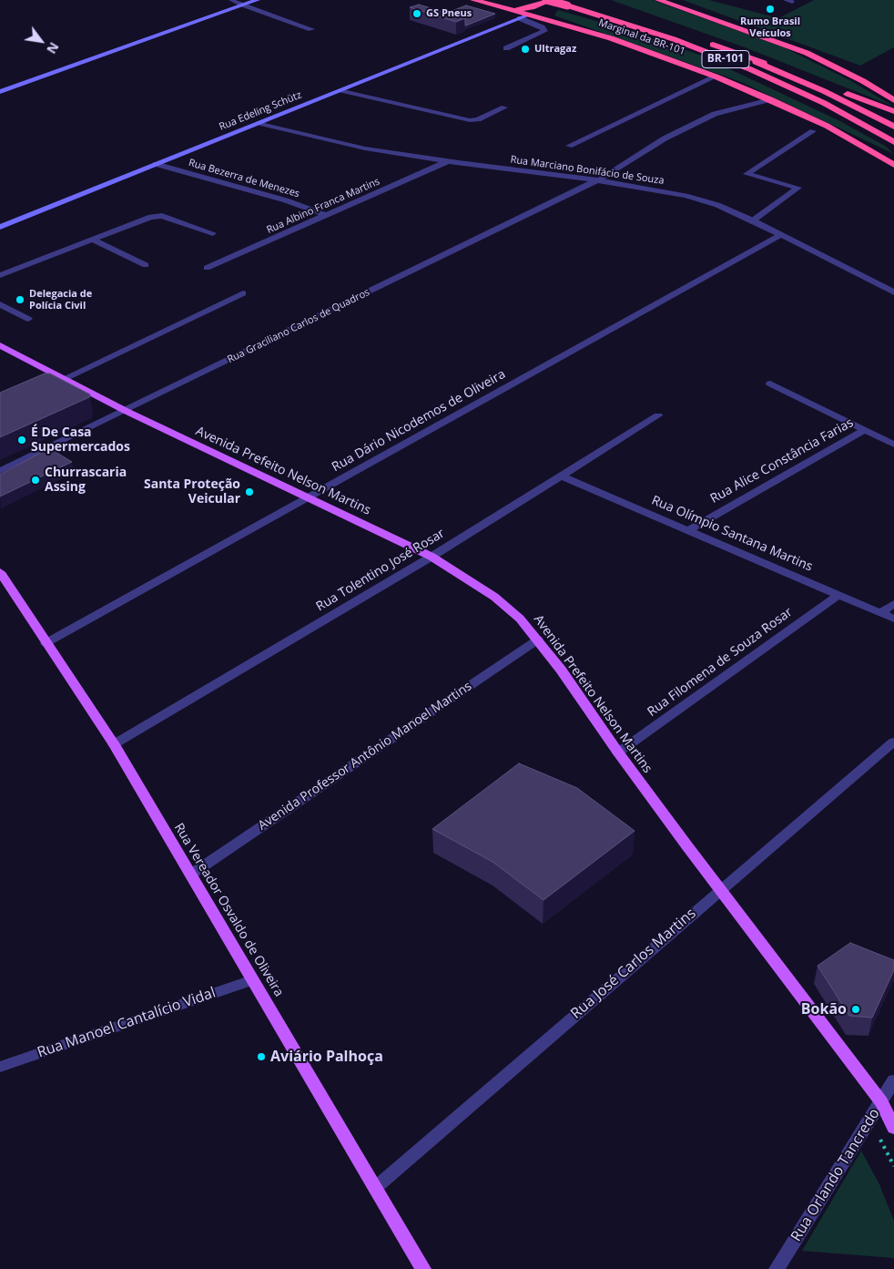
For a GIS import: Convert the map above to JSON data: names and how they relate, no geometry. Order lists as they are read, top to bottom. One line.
{"streets":{"highway":["Marginal da BR-101","BR-101"],"main road":["Rua Edeling Schütz","Avenida Prefeito Nelson Martins","Rua Vereador Osvaldo de Oliveira"],"street":["Rua Marciano Bonifácio de Souza","Rua Bezerra de Menezes","Rua Albino Franca Martins","Rua Graciliano Carlos de Quadros","Rua Dário Nicodemos de Oliveira","Rua Alice Constância Farias","Rua Olímpio Santana Martins","Rua Tolentino José Rosar","Rua Filomena de Souza Rosar","Avenida Professor Antônio Manoel Martins","Rua José Carlos Martins","Rua Manoel Cantalício Vidal","Rua Orlando Tancredo"]},"crossings":[["Marginal da BR-101","Rua Edeling Schütz"],["Marginal da BR-101","Rua Graciliano Carlos de Quadros"],["Rua Edeling Schütz","Rua Marciano Bonifácio de Souza"],["Rua Edeling Schütz","Rua Bezerra de Menezes"],["Rua Marciano Bonifácio de Souza","Rua Albino Franca Martins"],["Rua Marciano Bonifácio de Souza","Rua Graciliano Carlos de Quadros"],["Rua Marciano Bonifácio de Souza","Rua Dário Nicodemos de Oliveira"],["Rua Bezerra de Menezes","Rua Albino Franca Martins"],["Rua Graciliano Carlos de Quadros","Avenida Prefeito Nelson Martins"],["Rua Dário Nicodemos de Oliveira","Avenida Prefeito Nelson Martins"],["Rua Dário Nicodemos de Oliveira","Rua Vereador Osvaldo de Oliveira"],["Rua Alice Constância Farias","Rua Olímpio Santana Martins"],["Avenida Prefeito Nelson Martins","Rua Tolentino José Rosar"],["Avenida Prefeito Nelson Martins","Rua Filomena de Souza Rosar"],["Avenida Prefeito Nelson Martins","Avenida Professor Antônio Manoel Martins"],["Avenida Prefeito Nelson Martins","Rua José Carlos Martins"],["Avenida Prefeito Nelson Martins","Rua Orlando Tancredo"],["Rua Olímpio Santana Martins","Rua Tolentino José Rosar"],["Rua Olímpio Santana Martins","Rua Filomena de Souza Rosar"],["Rua Tolentino José Rosar","Rua Vereador Osvaldo de Oliveira"],["Avenida Professor Antônio Manoel Martins","Rua Vereador Osvaldo de Oliveira"],["Rua Vereador Osvaldo de Oliveira","Rua José Carlos Martins"],["Rua Vereador Osvaldo de Oliveira","Rua Manoel Cantalício Vidal"]],"places":["Rumo Brasil Veículos","GS Pneus","Ultragaz","Delegacia de Polícia Civil","É De Casa Supermercados","Churrascaria Assing","Santa Proteção Veicular","Bokão","Aviário Palhoça"],"north":"bottom right"}
